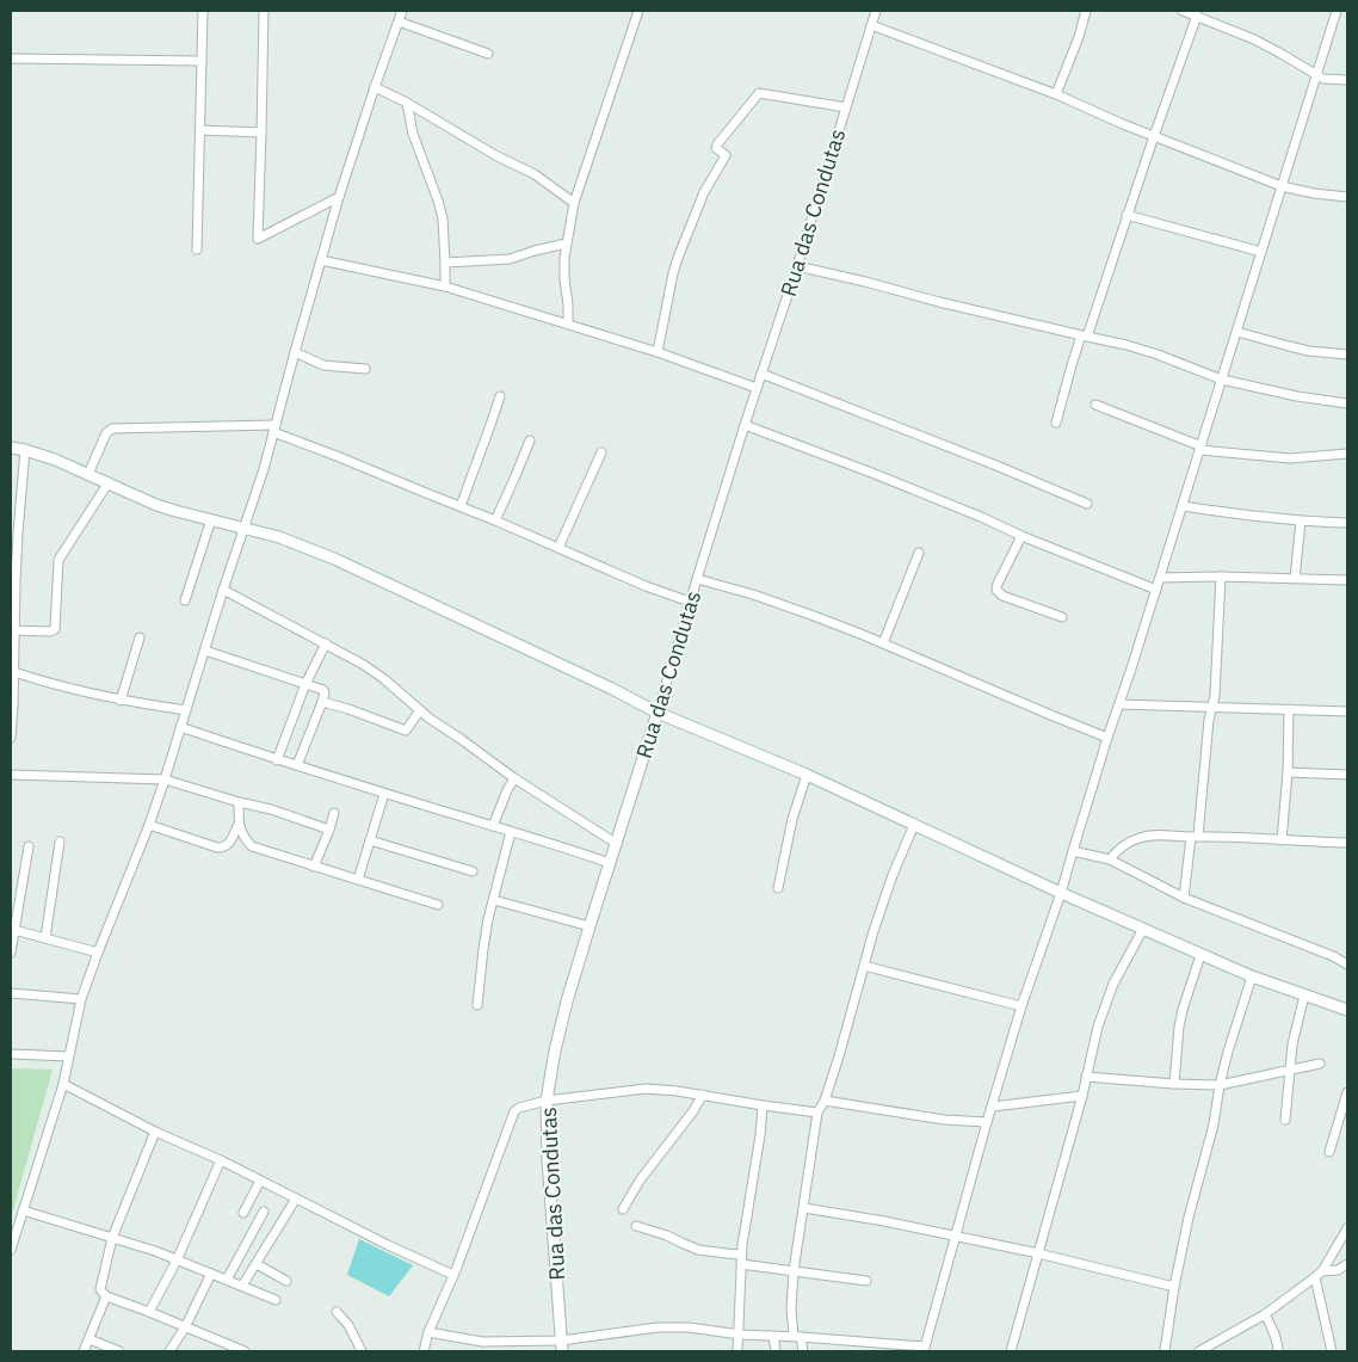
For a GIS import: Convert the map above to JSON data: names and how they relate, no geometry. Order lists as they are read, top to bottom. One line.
{"streets":{"street":["Rua das Condutas"]}}
